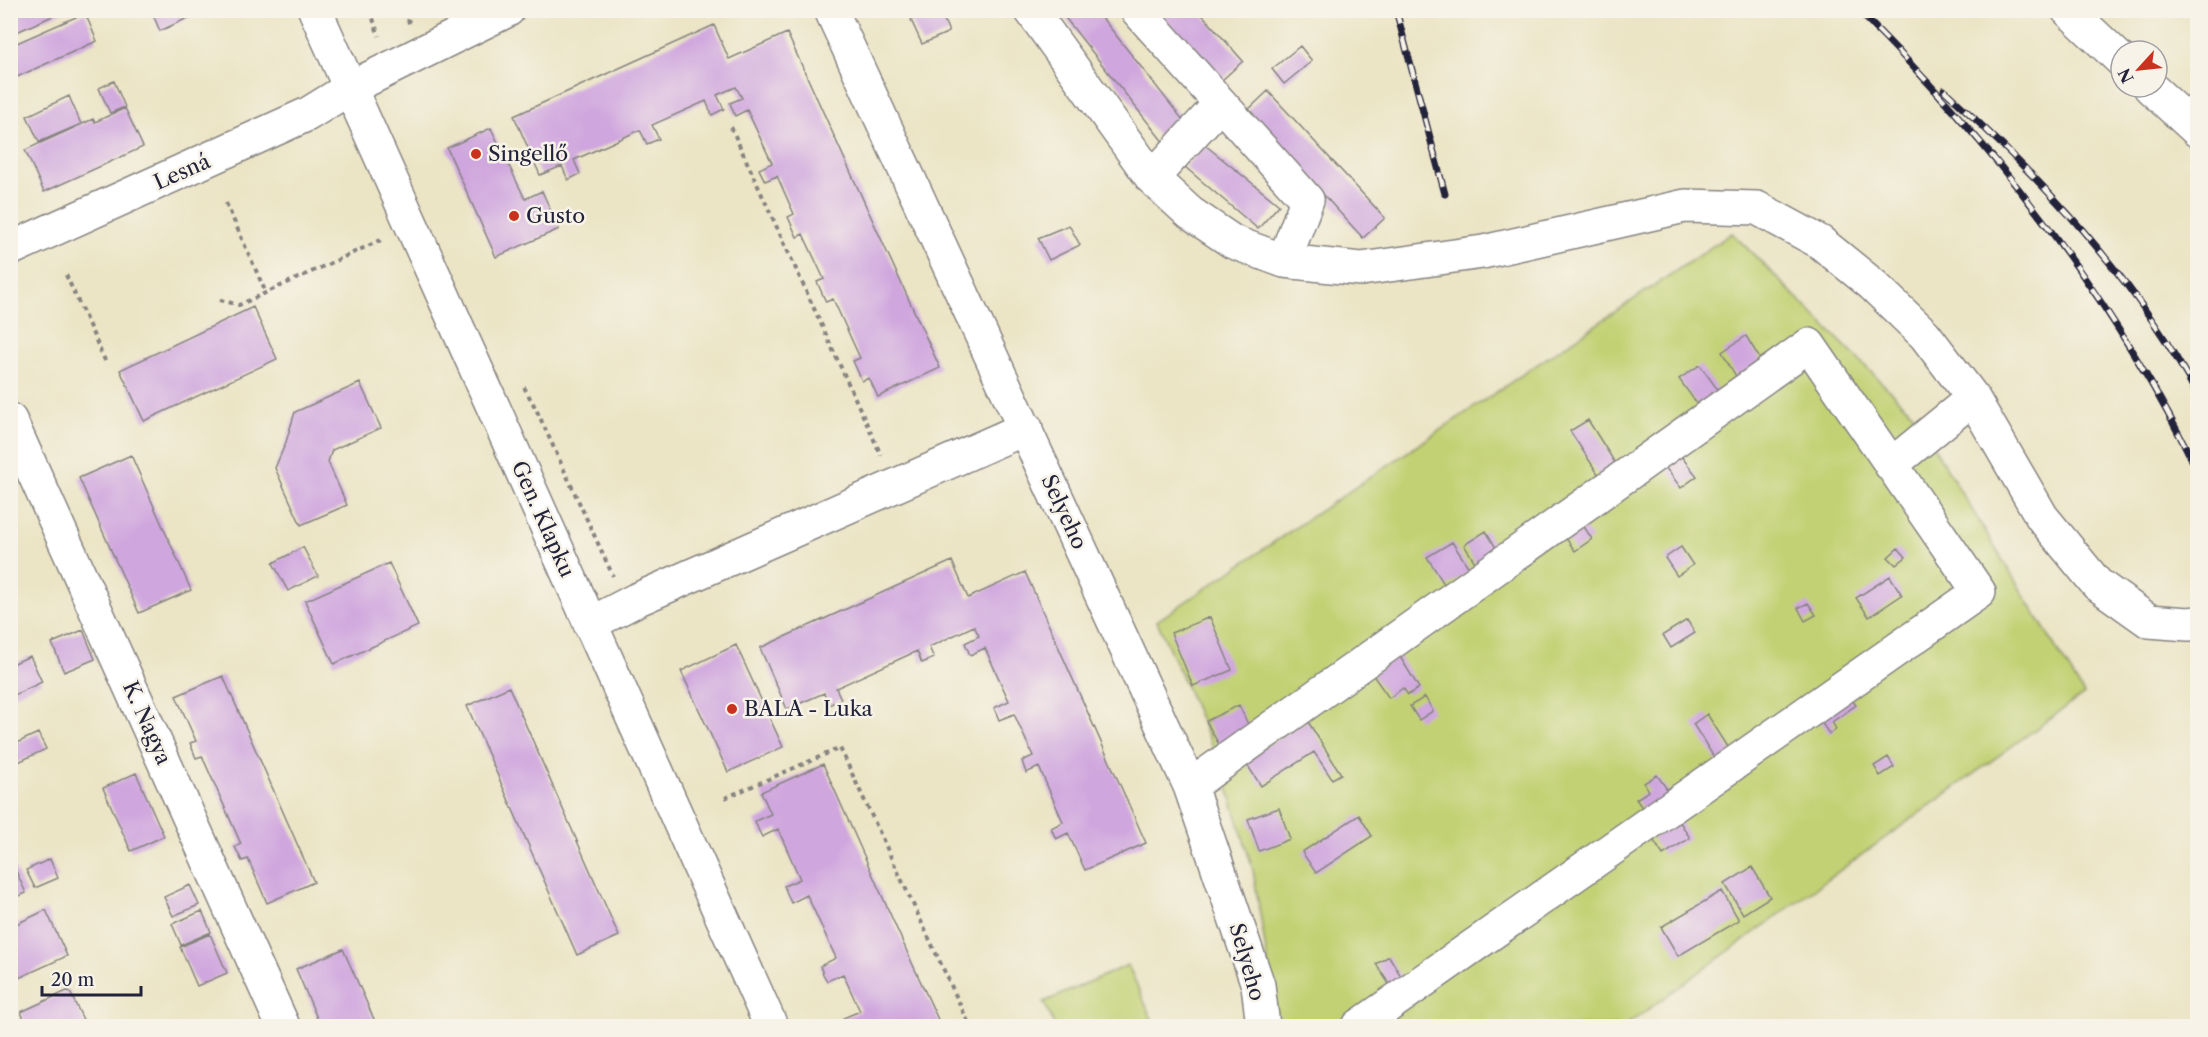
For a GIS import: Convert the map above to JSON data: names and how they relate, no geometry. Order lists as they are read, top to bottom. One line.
{"streets":{"street":["Lesná","Selyeho","Gen. Klapku","K. Nagya"]},"crossings":[["Lesná","Gen. Klapku"]],"places":["Singellő","Gusto","BALA - Luka"],"scale_bar":"20 m","north":"bottom left"}
